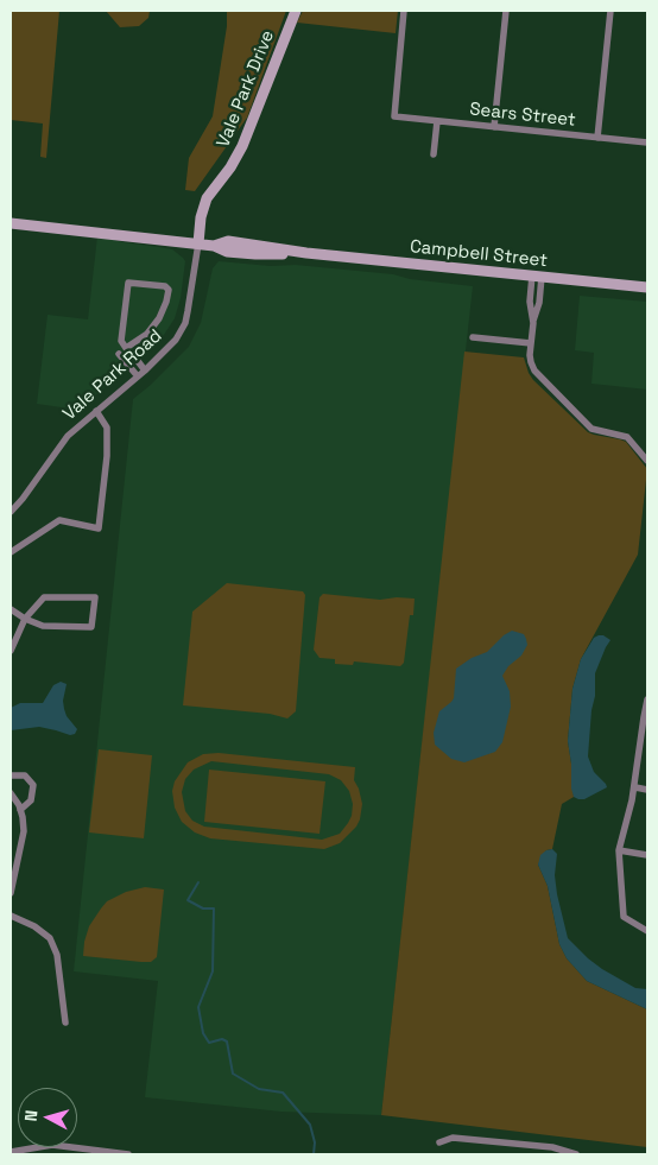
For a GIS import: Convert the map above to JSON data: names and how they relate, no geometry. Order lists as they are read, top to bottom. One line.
{"streets":{"main road":["Vale Park Drive","Campbell Street"],"street":["Sears Street","Vale Park Road"]},"crossings":[["Vale Park Drive","Campbell Street"],["Vale Park Drive","Vale Park Road"],["Campbell Street","Vale Park Road"]],"north":"left"}
